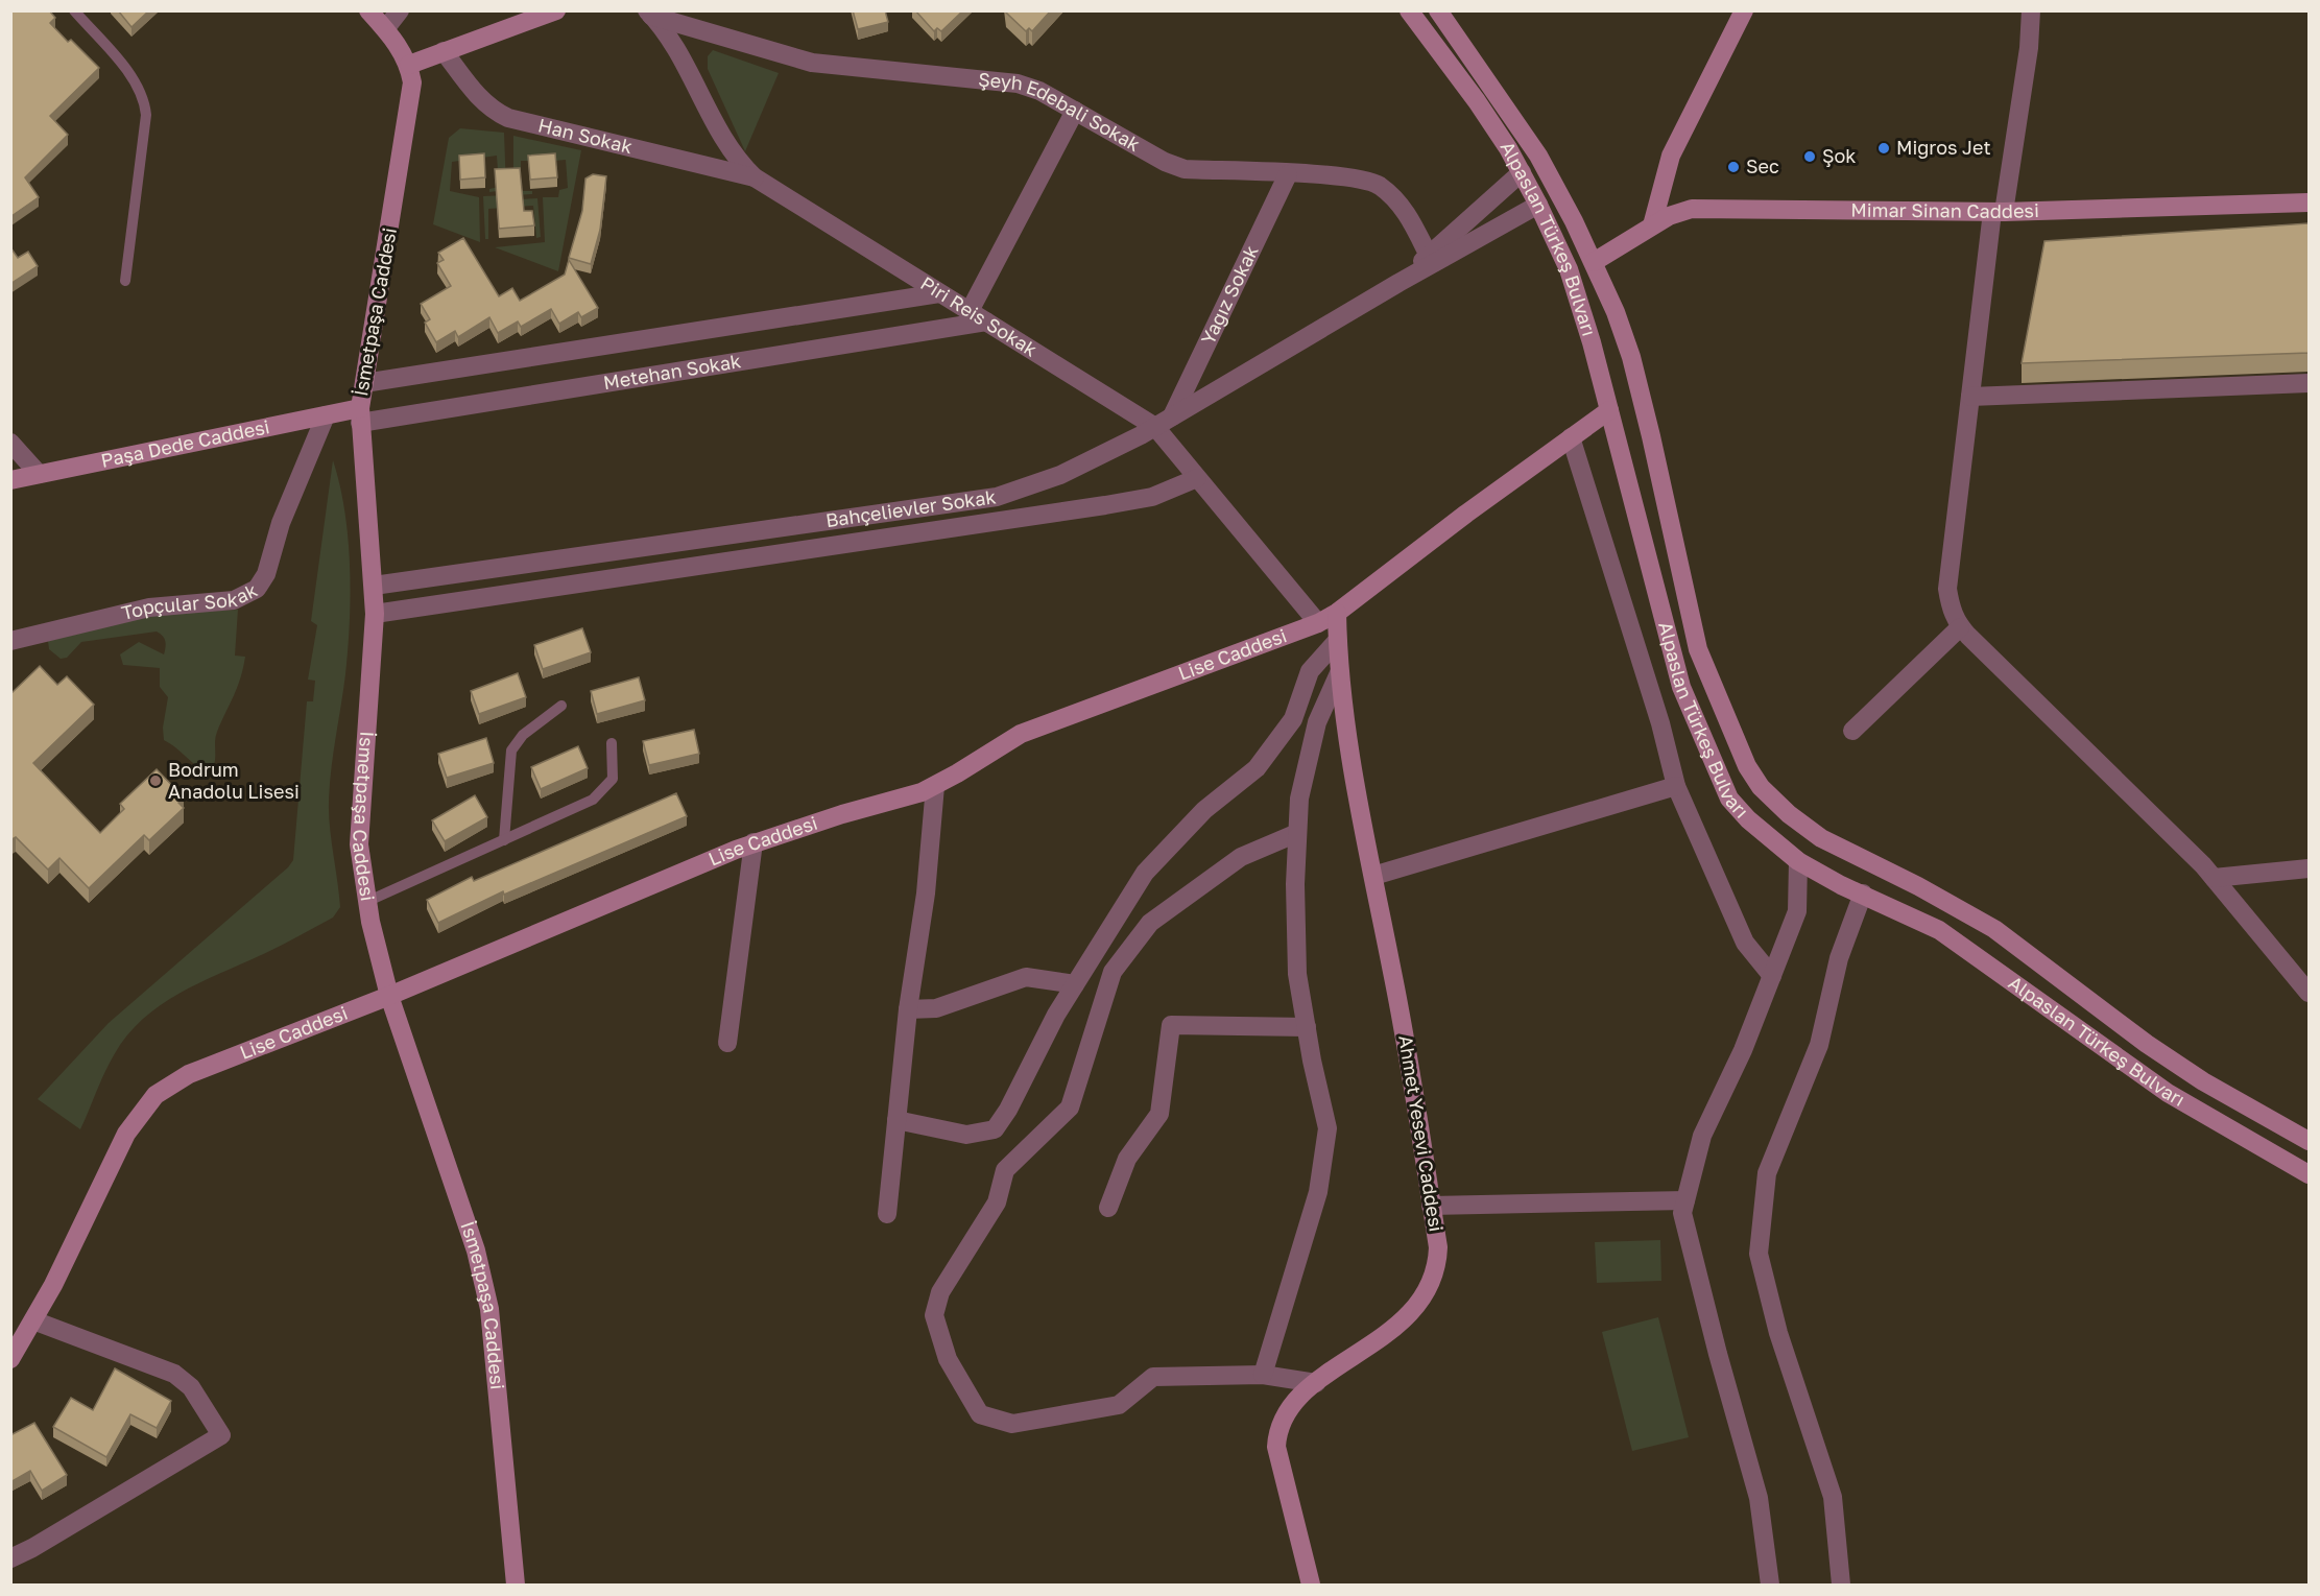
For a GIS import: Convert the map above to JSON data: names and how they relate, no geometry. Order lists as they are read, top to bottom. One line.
{"streets":{"street":["Şeyh Edebali Sokak","Han Sokak","Mimar Sinan Caddesi","Alpaslan Türkeş Bulvarı","Yağız Sokak","İsmetpaşa Caddesi","Piri Reis Sokak","Metehan Sokak","Paşa Dede Caddesi","Bahçelievler Sokak","Topçular Sokak","Lise Caddesi","Ahmet Yesevi Caddesi"]},"crossings":[["Şeyh Edebali Sokak","Yağız Sokak"],["Şeyh Edebali Sokak","Piri Reis Sokak"],["Han Sokak","Piri Reis Sokak"],["Mimar Sinan Caddesi","Alpaslan Türkeş Bulvarı"],["Alpaslan Türkeş Bulvarı","Lise Caddesi"],["Yağız Sokak","Bahçelievler Sokak"],["İsmetpaşa Caddesi","Metehan Sokak"],["İsmetpaşa Caddesi","Paşa Dede Caddesi"],["İsmetpaşa Caddesi","Bahçelievler Sokak"],["İsmetpaşa Caddesi","Lise Caddesi"],["Piri Reis Sokak","Metehan Sokak"],["Piri Reis Sokak","Bahçelievler Sokak"],["Piri Reis Sokak","Lise Caddesi"],["Metehan Sokak","Paşa Dede Caddesi"],["Paşa Dede Caddesi","Topçular Sokak"],["Lise Caddesi","Ahmet Yesevi Caddesi"]],"places":["Migros Jet","Şok","Sec","Bodrum Anadolu Lisesi"]}
